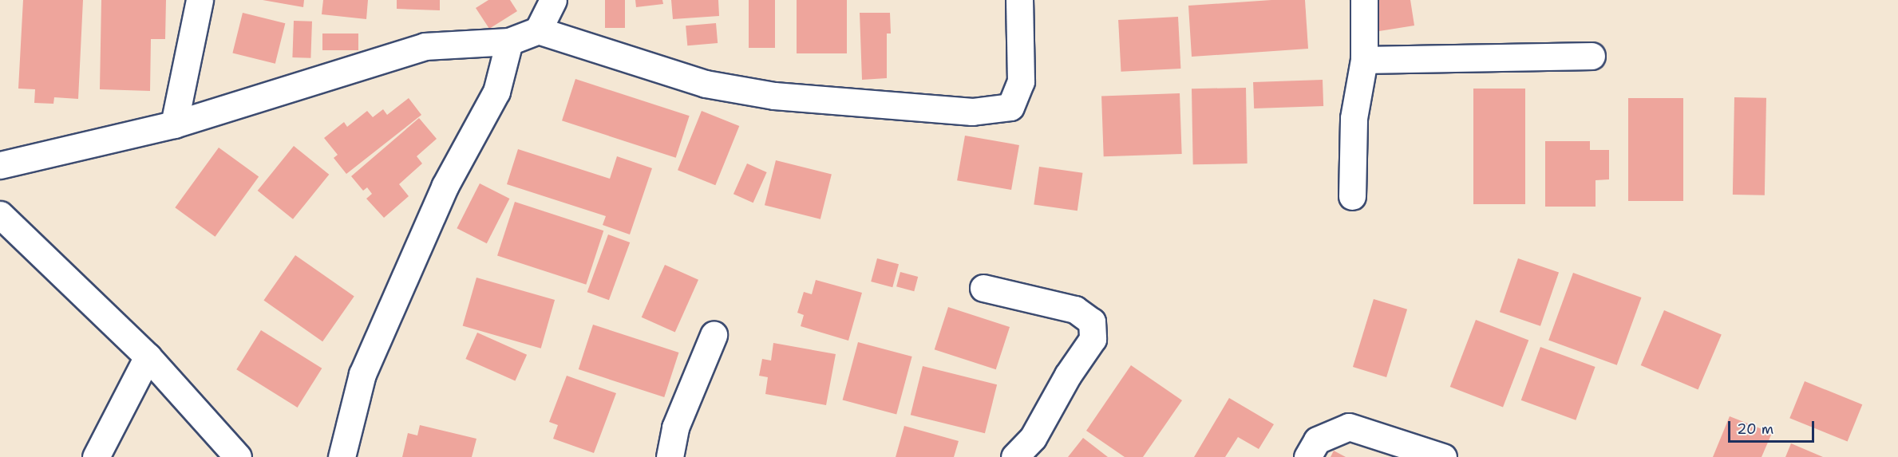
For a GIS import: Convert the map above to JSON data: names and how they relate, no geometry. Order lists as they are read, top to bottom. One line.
{"scale_bar":"20 m"}
